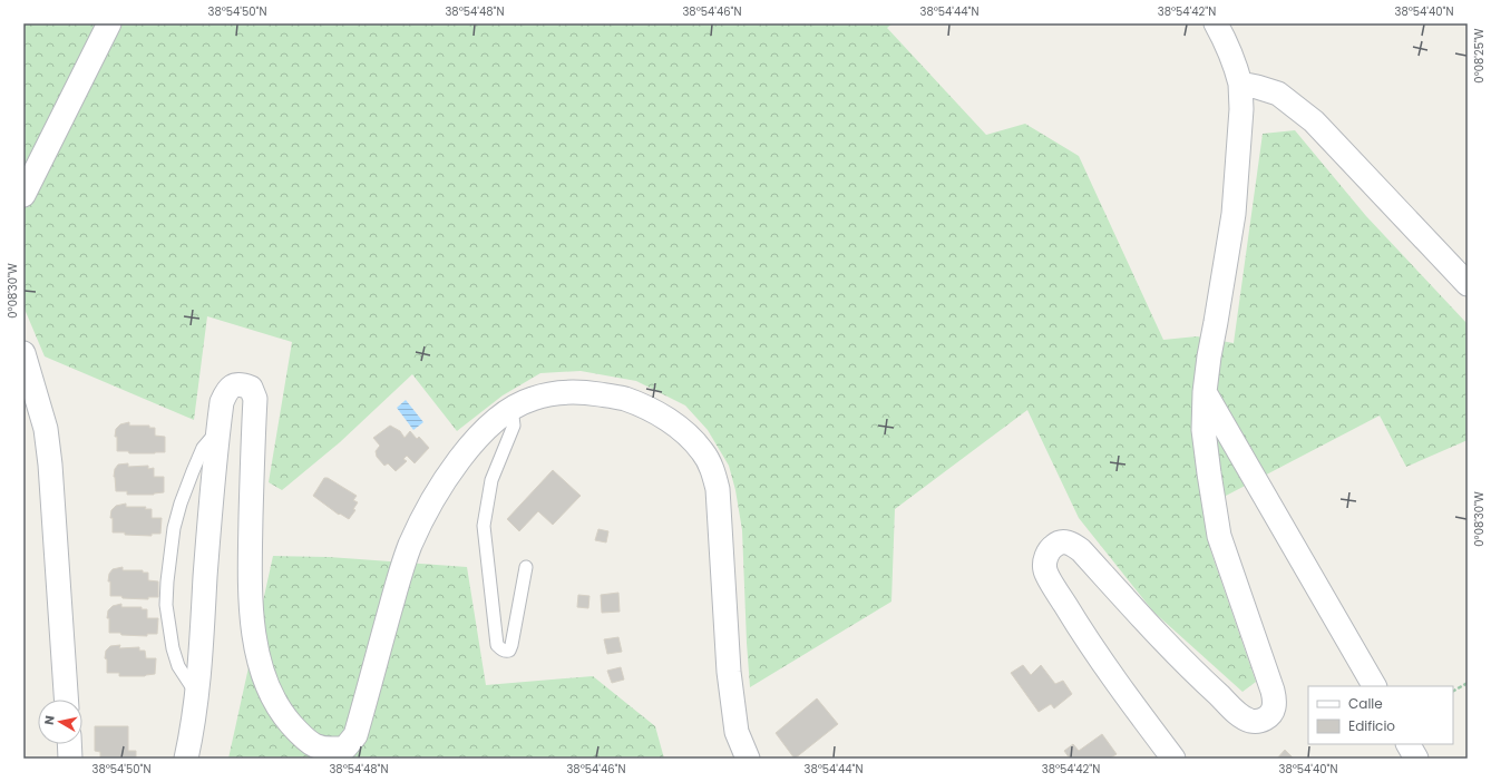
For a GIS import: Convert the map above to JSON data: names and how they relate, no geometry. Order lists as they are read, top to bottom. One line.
{"legend":["Calle","Edificio"],"north":"left","coordinates":["38°54'50\"N","38°54'48\"N","38°54'46\"N","38°54'44\"N","38°54'42\"N","38°54'40\"N","0°08'25\"W","0°08'30\"W"]}
